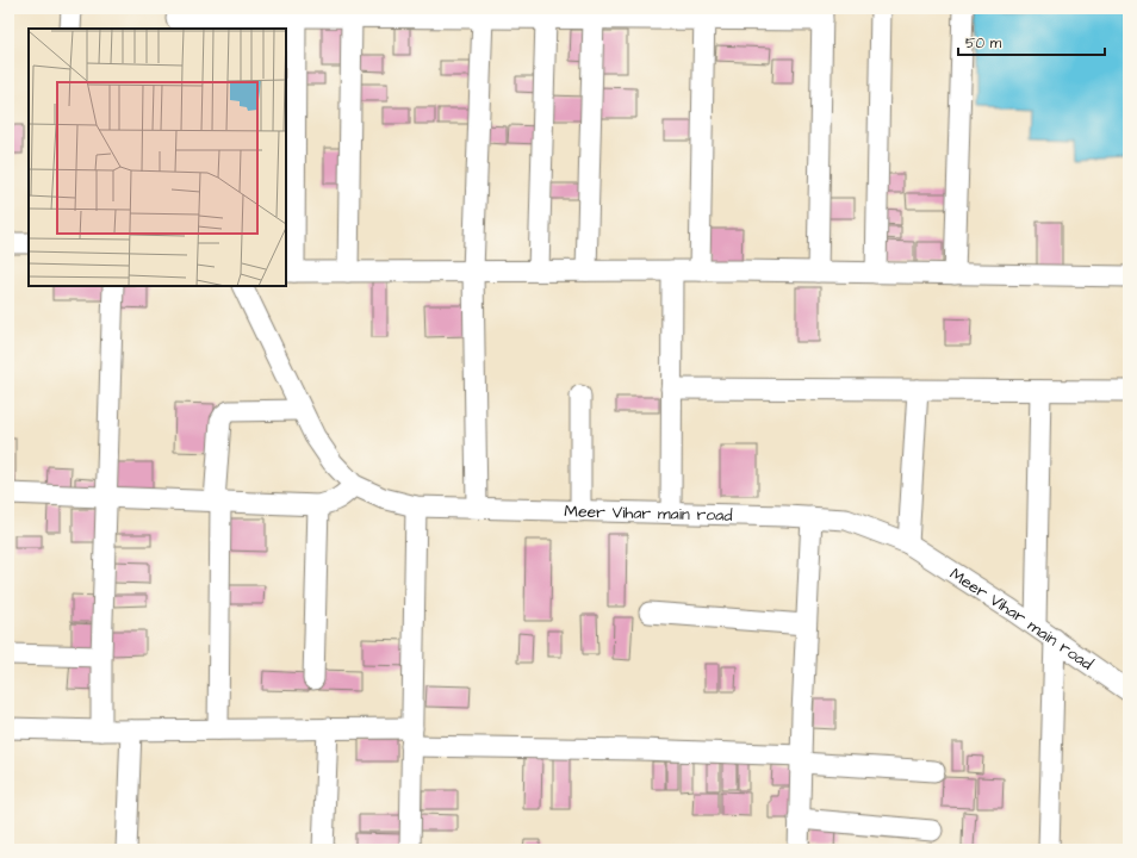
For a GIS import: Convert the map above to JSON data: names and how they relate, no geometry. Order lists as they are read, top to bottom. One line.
{"streets":{"street":["Meer Vihar main road"]},"scale_bar":"50 m"}
